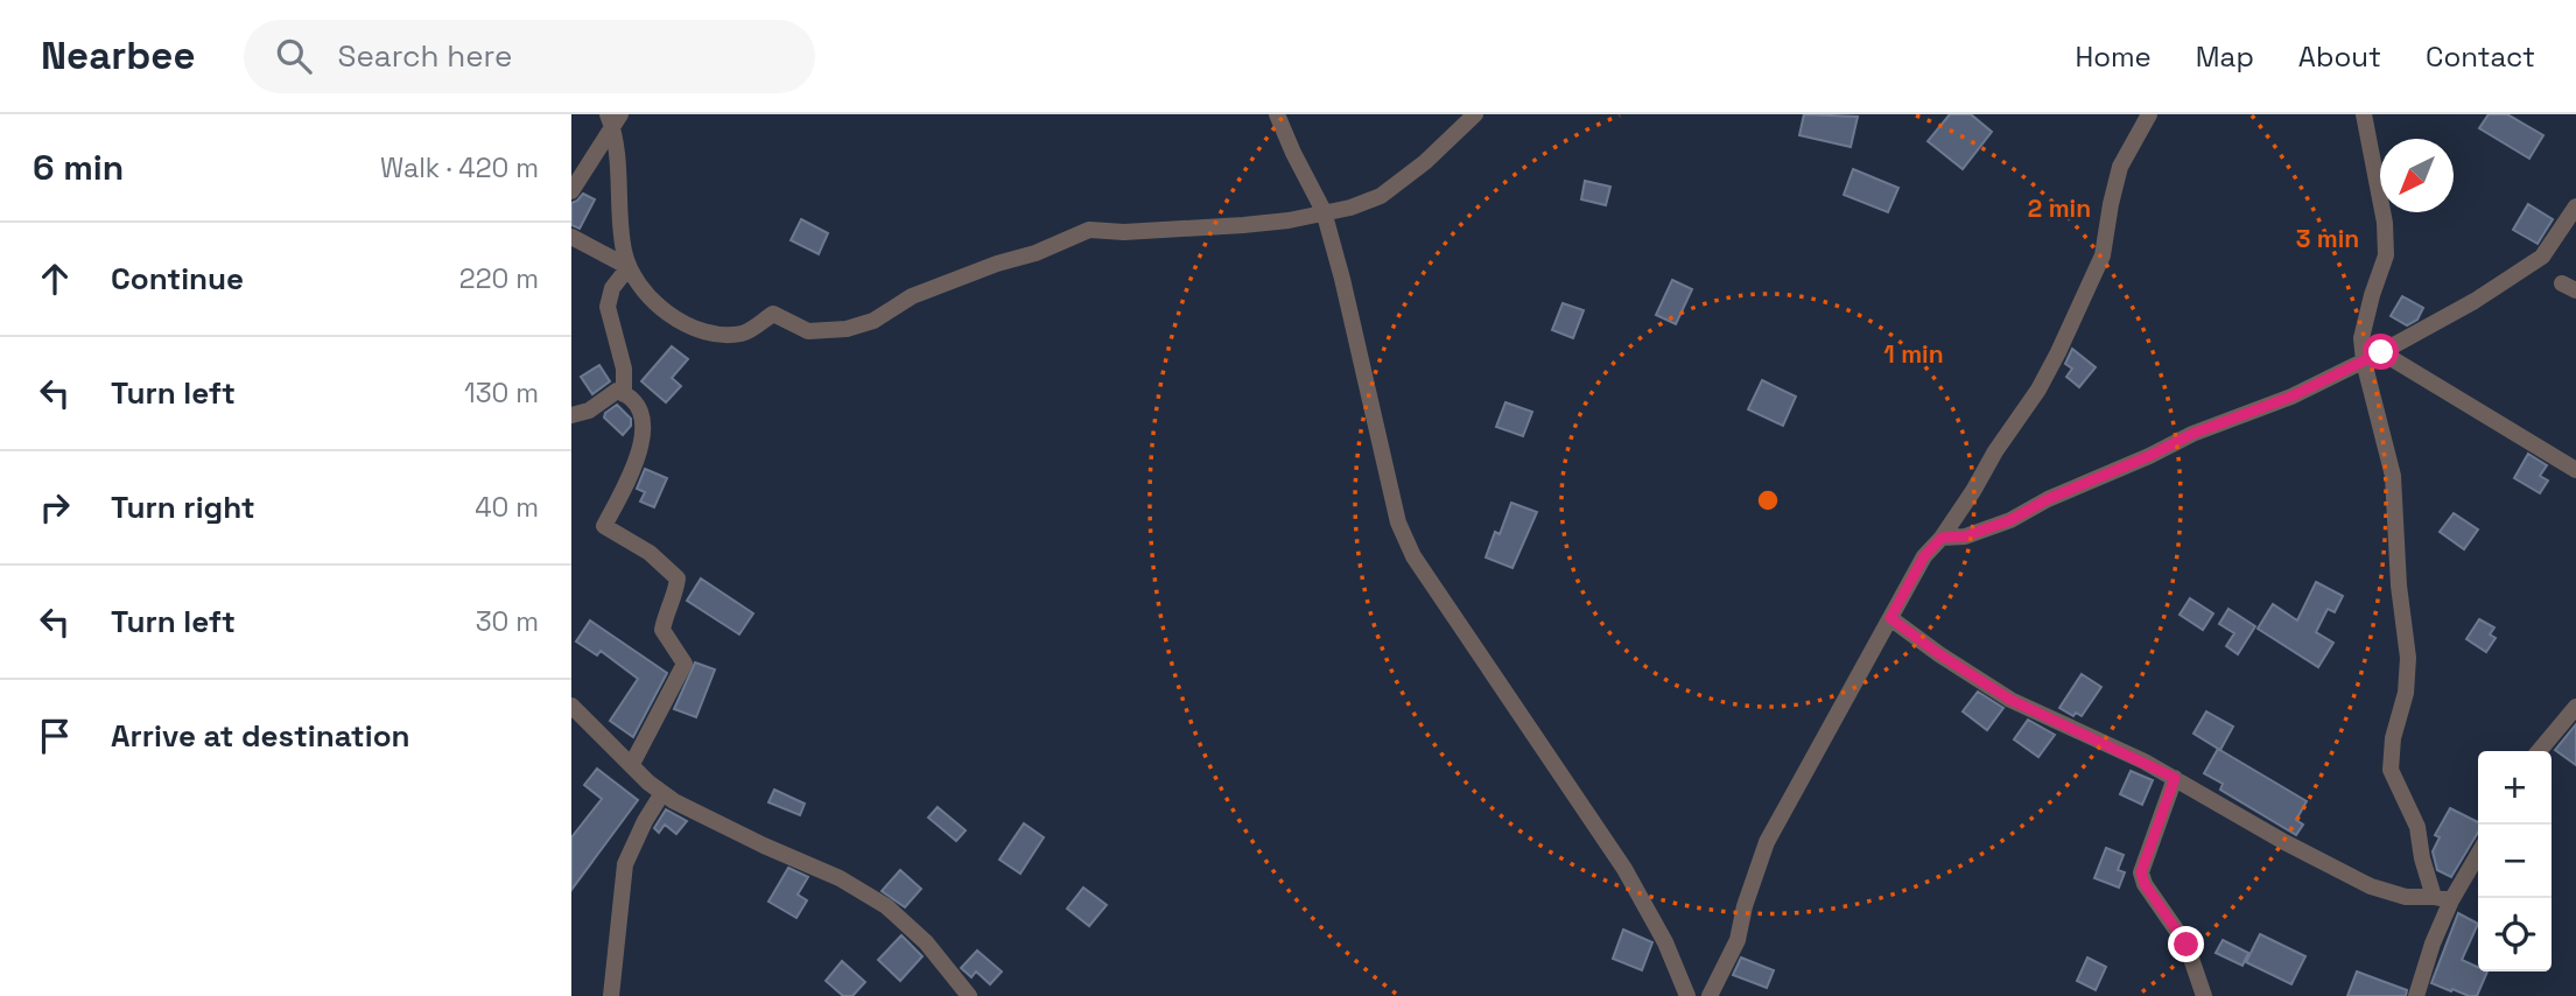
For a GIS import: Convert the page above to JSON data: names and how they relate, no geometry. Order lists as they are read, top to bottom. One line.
{"north":"bottom left","page":{"header":"Nearbee","search":"Search here","nav":["Home","Map","About","Contact"],"heading":["6 min","Walk · 420 m"],"list":[["Continue","220 m"],["Turn left","130 m"],["Turn right","40 m"],["Turn left","30 m"],"Arrive at destination"],"map_buttons":["+","−"]},"rings":["2 min","3 min","1 min"]}
